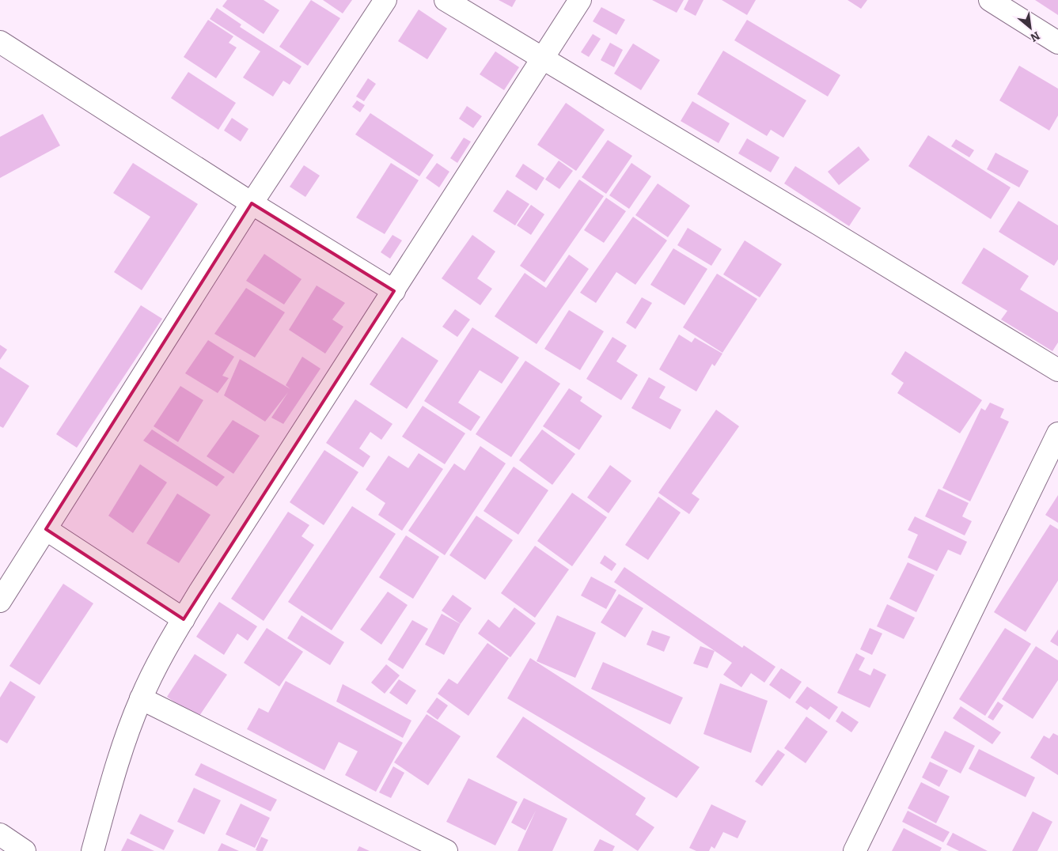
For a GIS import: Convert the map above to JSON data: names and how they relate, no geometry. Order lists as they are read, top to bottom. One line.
{"north":"bottom right"}
